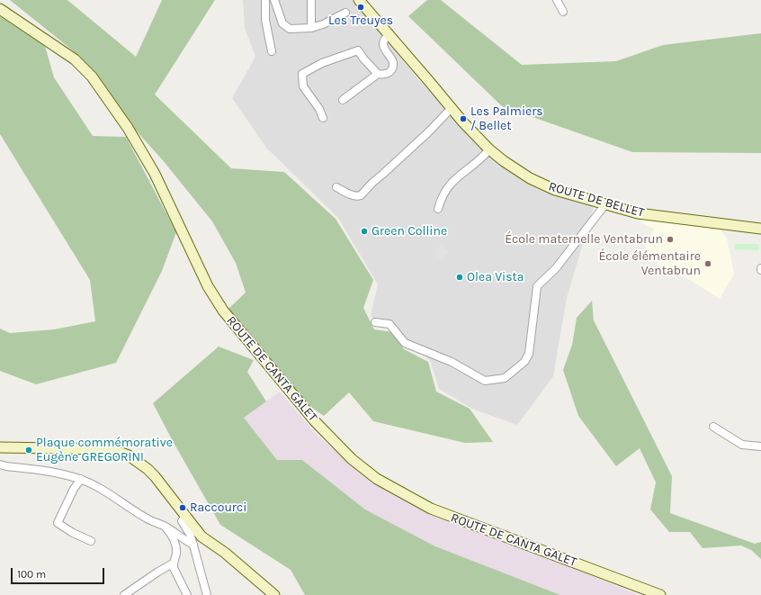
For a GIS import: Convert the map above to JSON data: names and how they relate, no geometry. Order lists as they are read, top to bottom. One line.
{"streets":{"main road":["ROUTE DE BELLET","ROUTE DE CANTA GALET"]},"places":["Les Treuyes","Les Palmiers / Bellet","Green Colline","École maternelle Ventabrun","École élémentaire Ventabrun","Olea Vista","Plaque commémorative Eugène GREGORINI","Raccourci"],"scale_bar":"100 m"}
